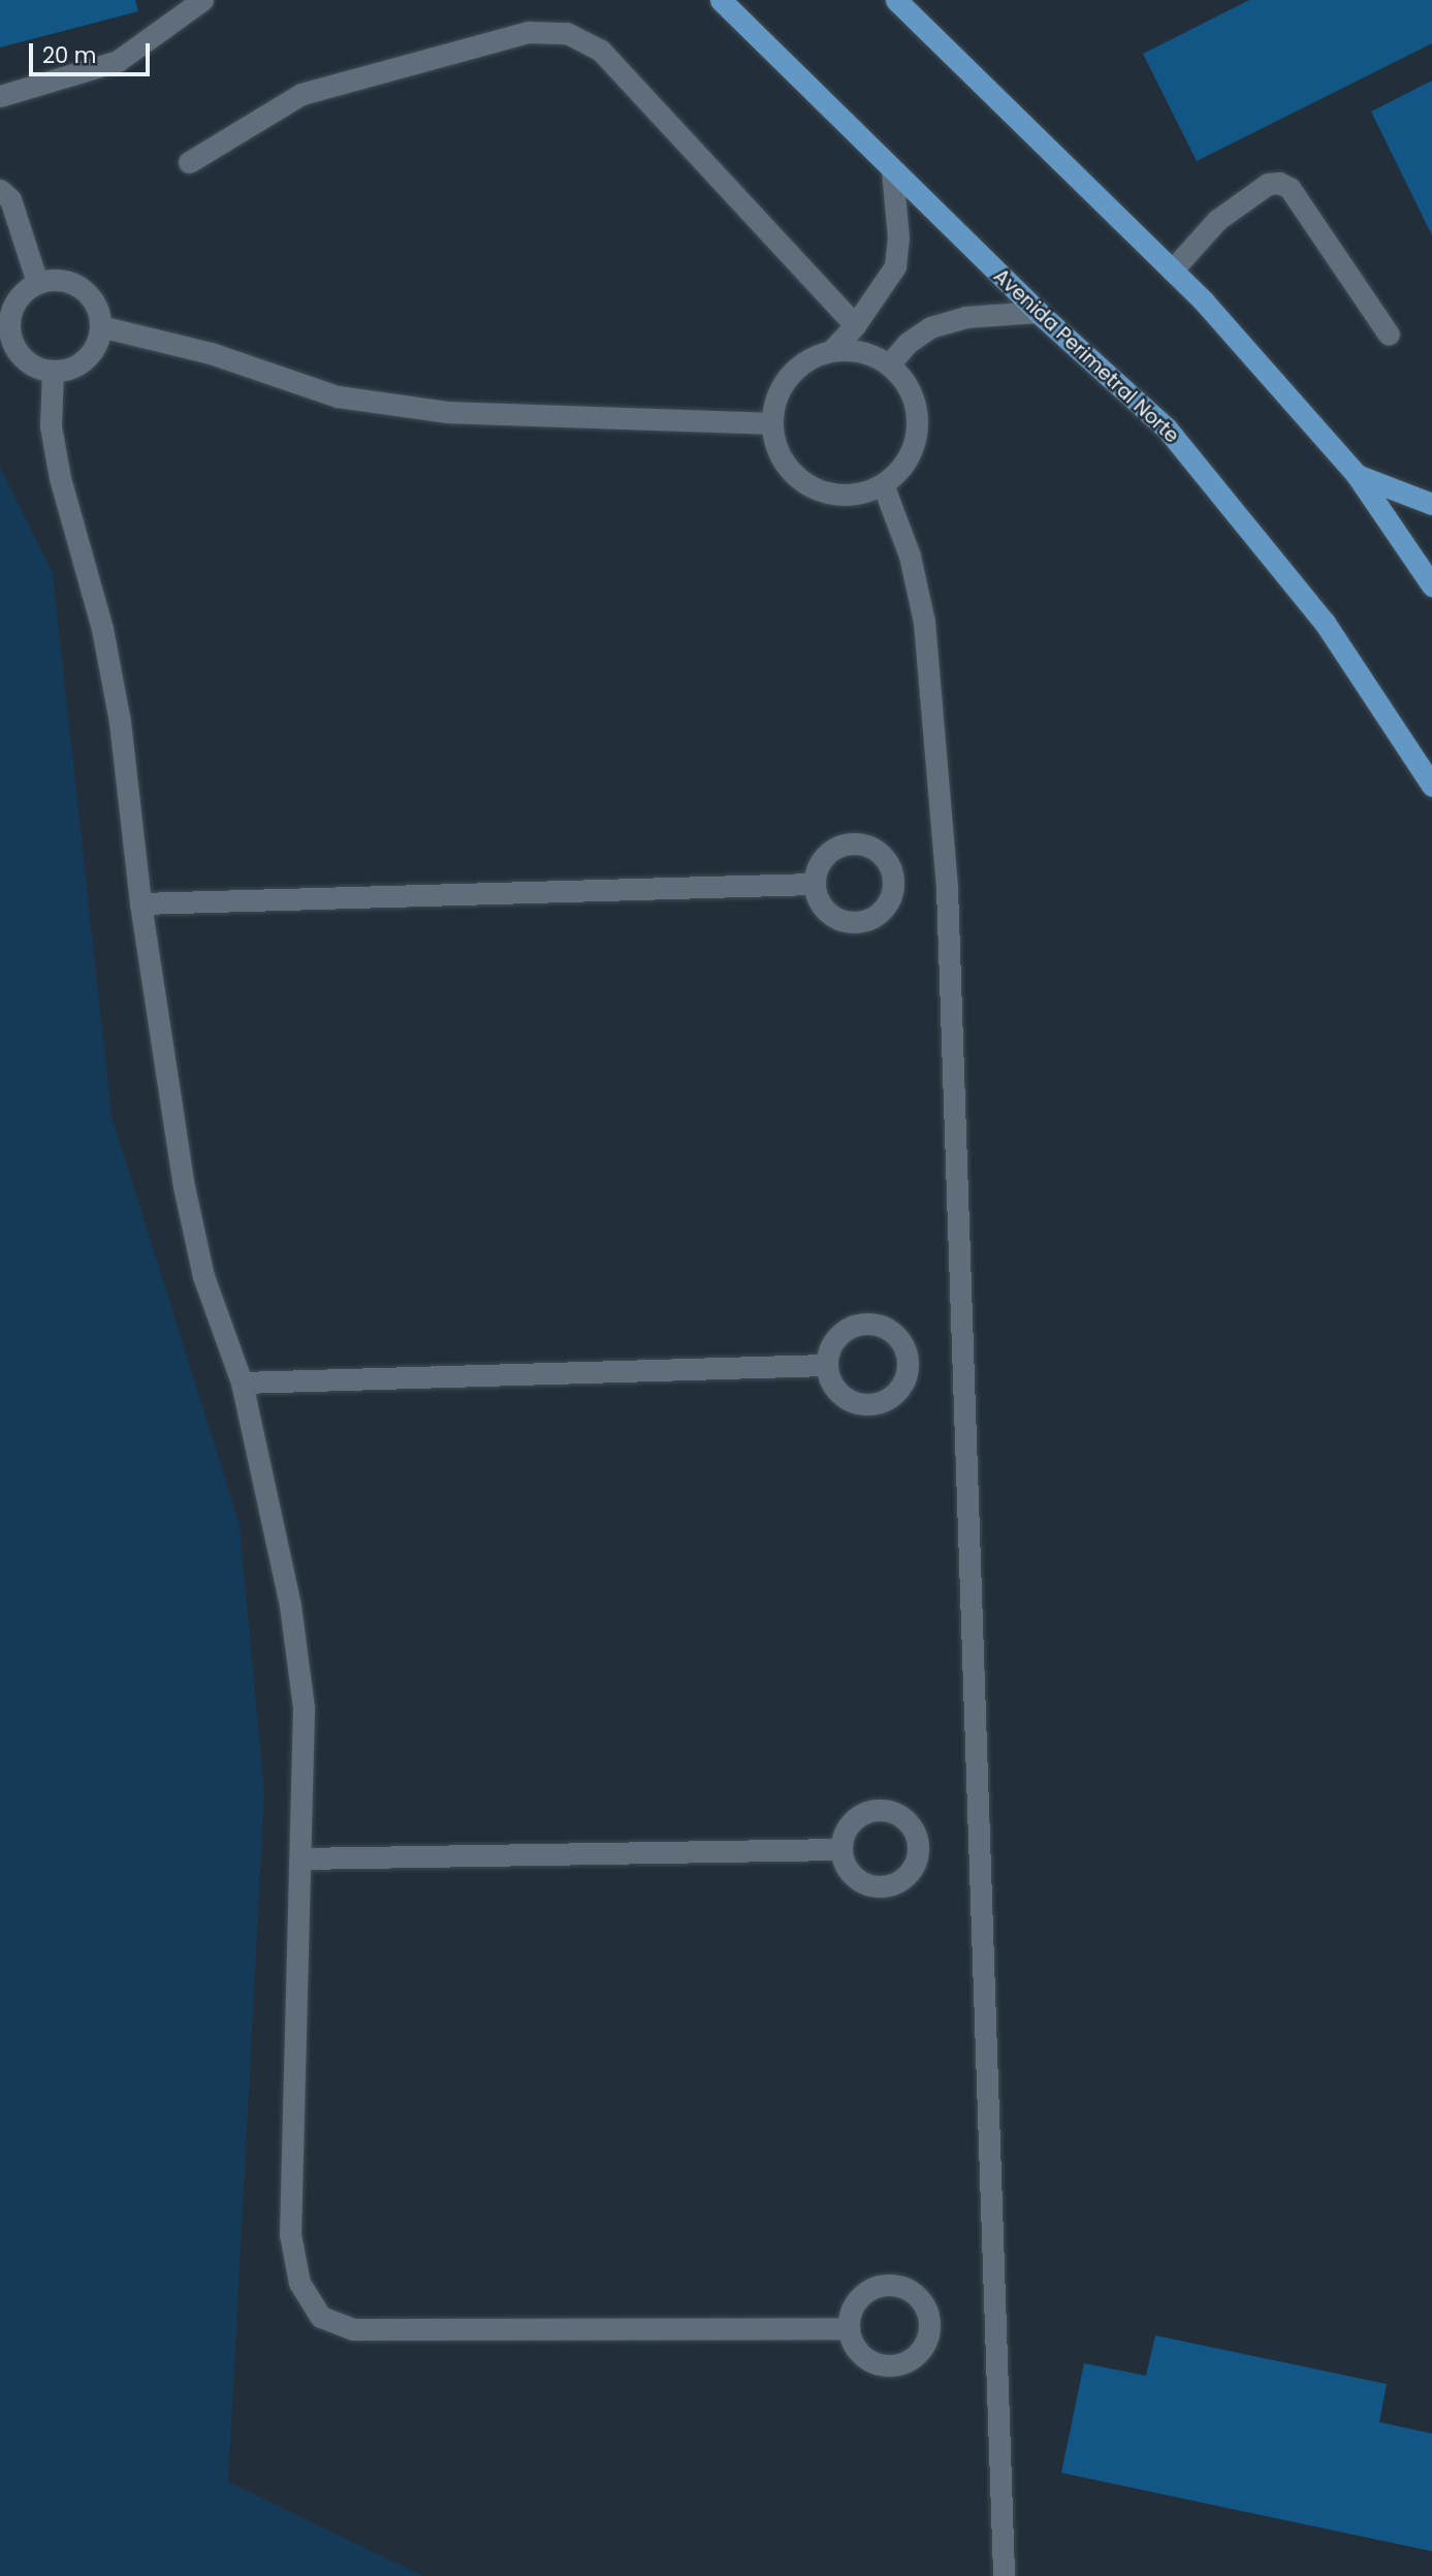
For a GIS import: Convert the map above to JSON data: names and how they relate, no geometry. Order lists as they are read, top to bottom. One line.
{"streets":{"highway":["Avenida Perimetral Norte"]},"scale_bar":"20 m"}
